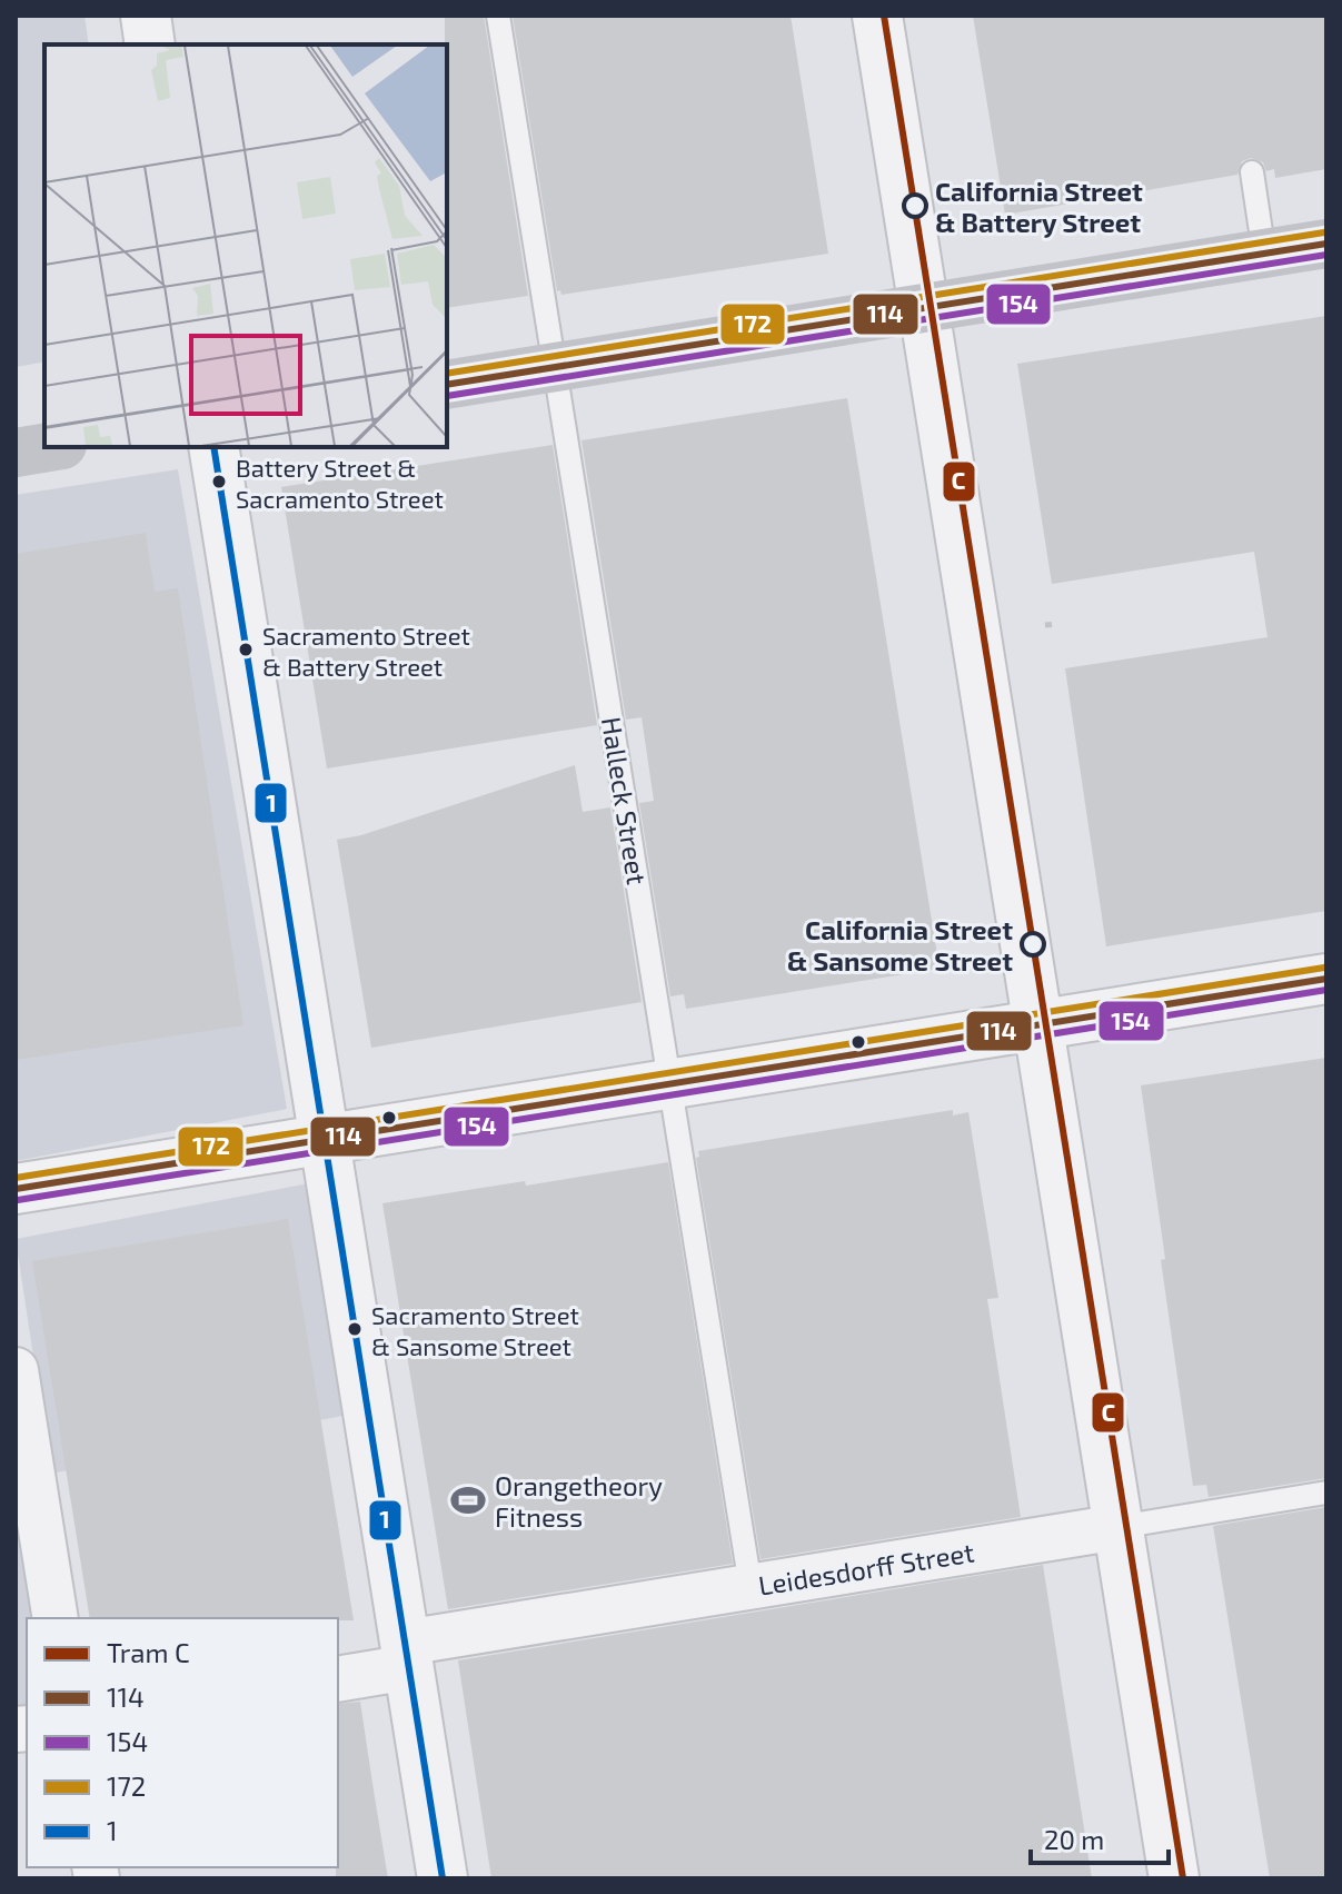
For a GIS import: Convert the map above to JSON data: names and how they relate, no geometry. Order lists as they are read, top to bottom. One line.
{"streets":{"street":["Leidesdorff Street"],"lane":["Halleck Street"]},"crossings":[["Halleck Street","Leidesdorff Street"]],"places":{"other":["California Street & Battery Street","Battery Street & Sacramento Street","Sacramento Street & Battery Street","California Street & Sansome Street","Sacramento Street & Sansome Street"],"sports":["Orangetheory Fitness"]},"lines":["tram line C","transit line 172","transit line 114","transit line 154","transit line 1"],"legend":["Tram C","114","154","172","1"],"scale_bar":"20 m"}
